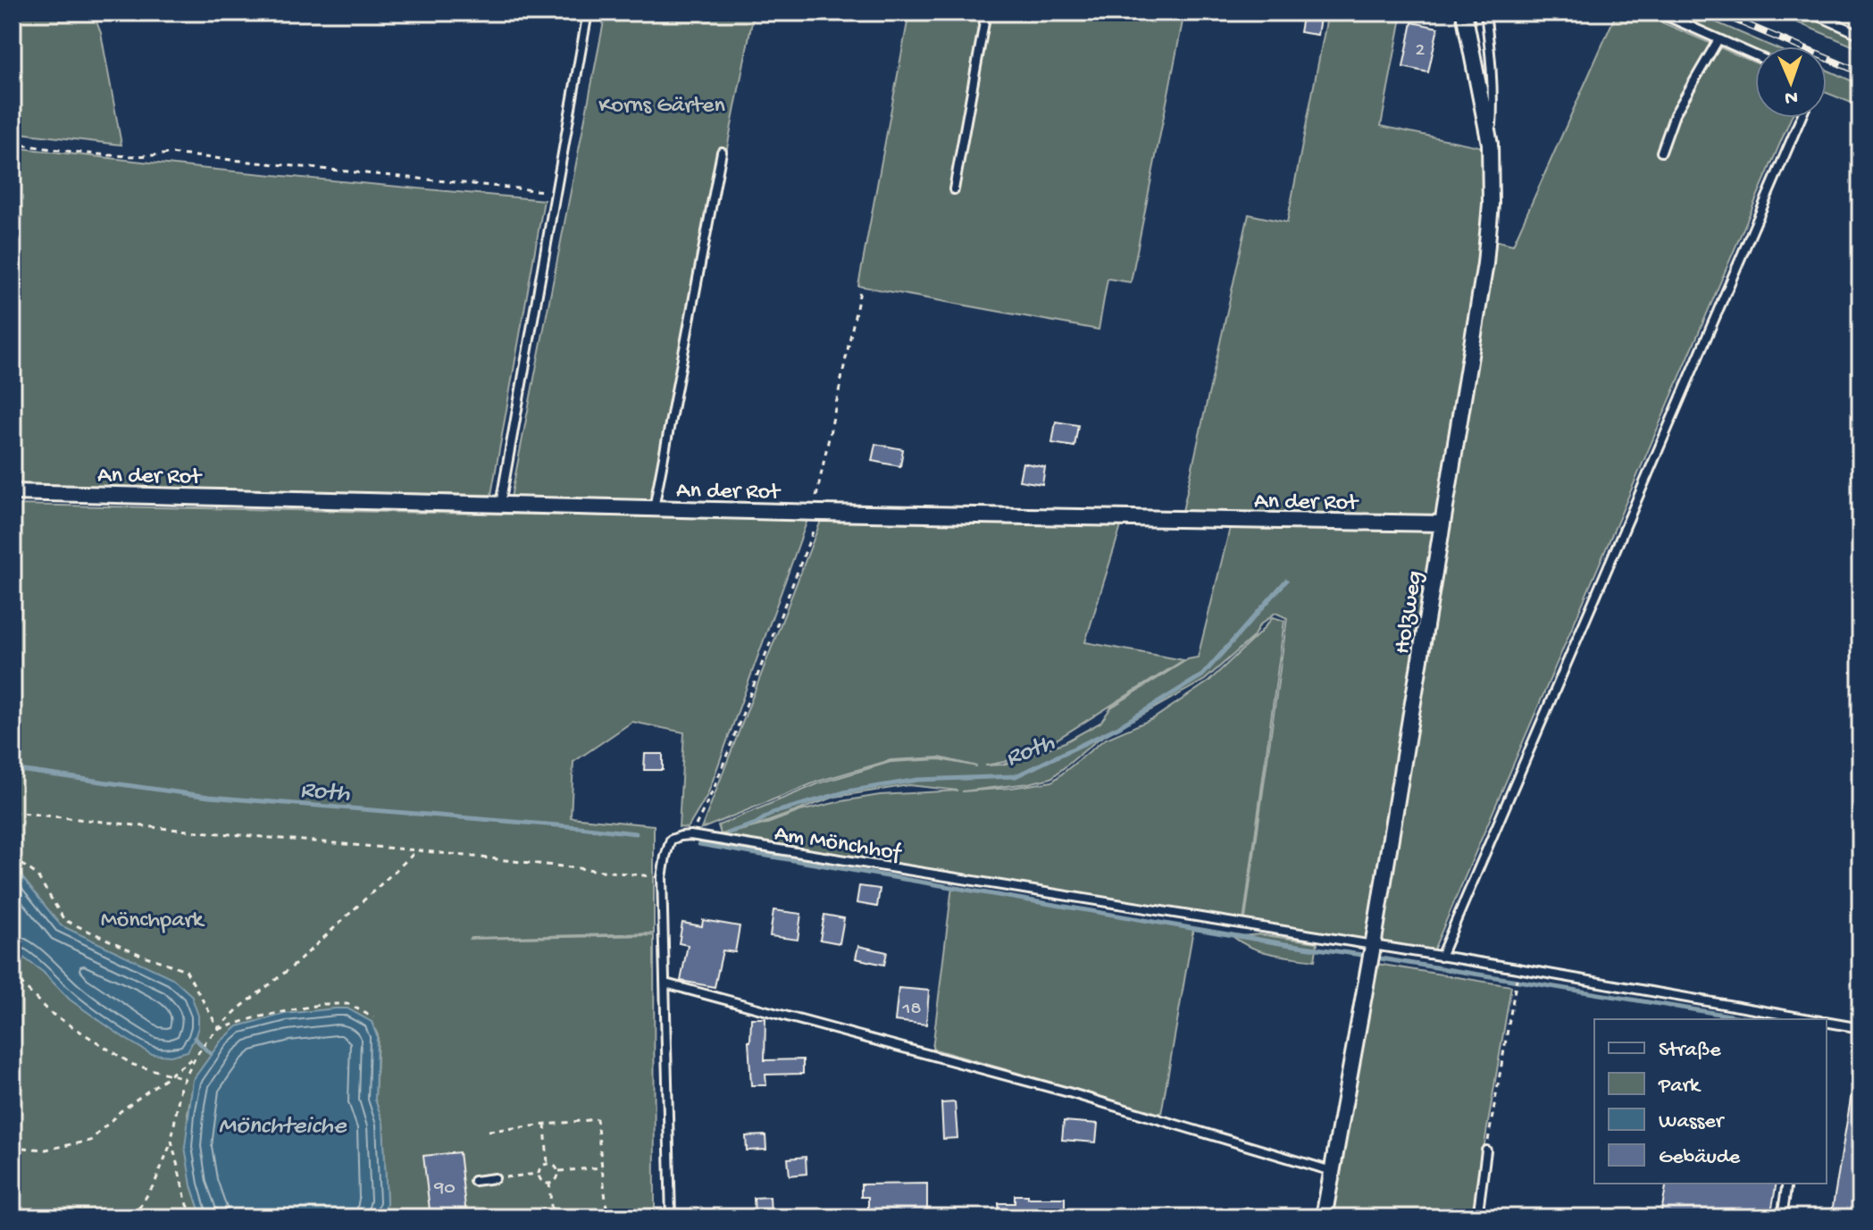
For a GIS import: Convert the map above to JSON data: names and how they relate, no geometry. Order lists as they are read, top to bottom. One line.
{"streets":{"street":["An der Rot","Holzweg"],"lane":["Am Mönchhof"]},"crossings":[["An der Rot","Holzweg"],["Holzweg","Am Mönchhof"]],"water":["Roth","Mönchteiche"],"parks":["Korns Gärten","Mönchpark"],"house_numbers":["2","18","90"],"legend":["Straße","Park","Wasser","Gebäude"],"north":"bottom"}
